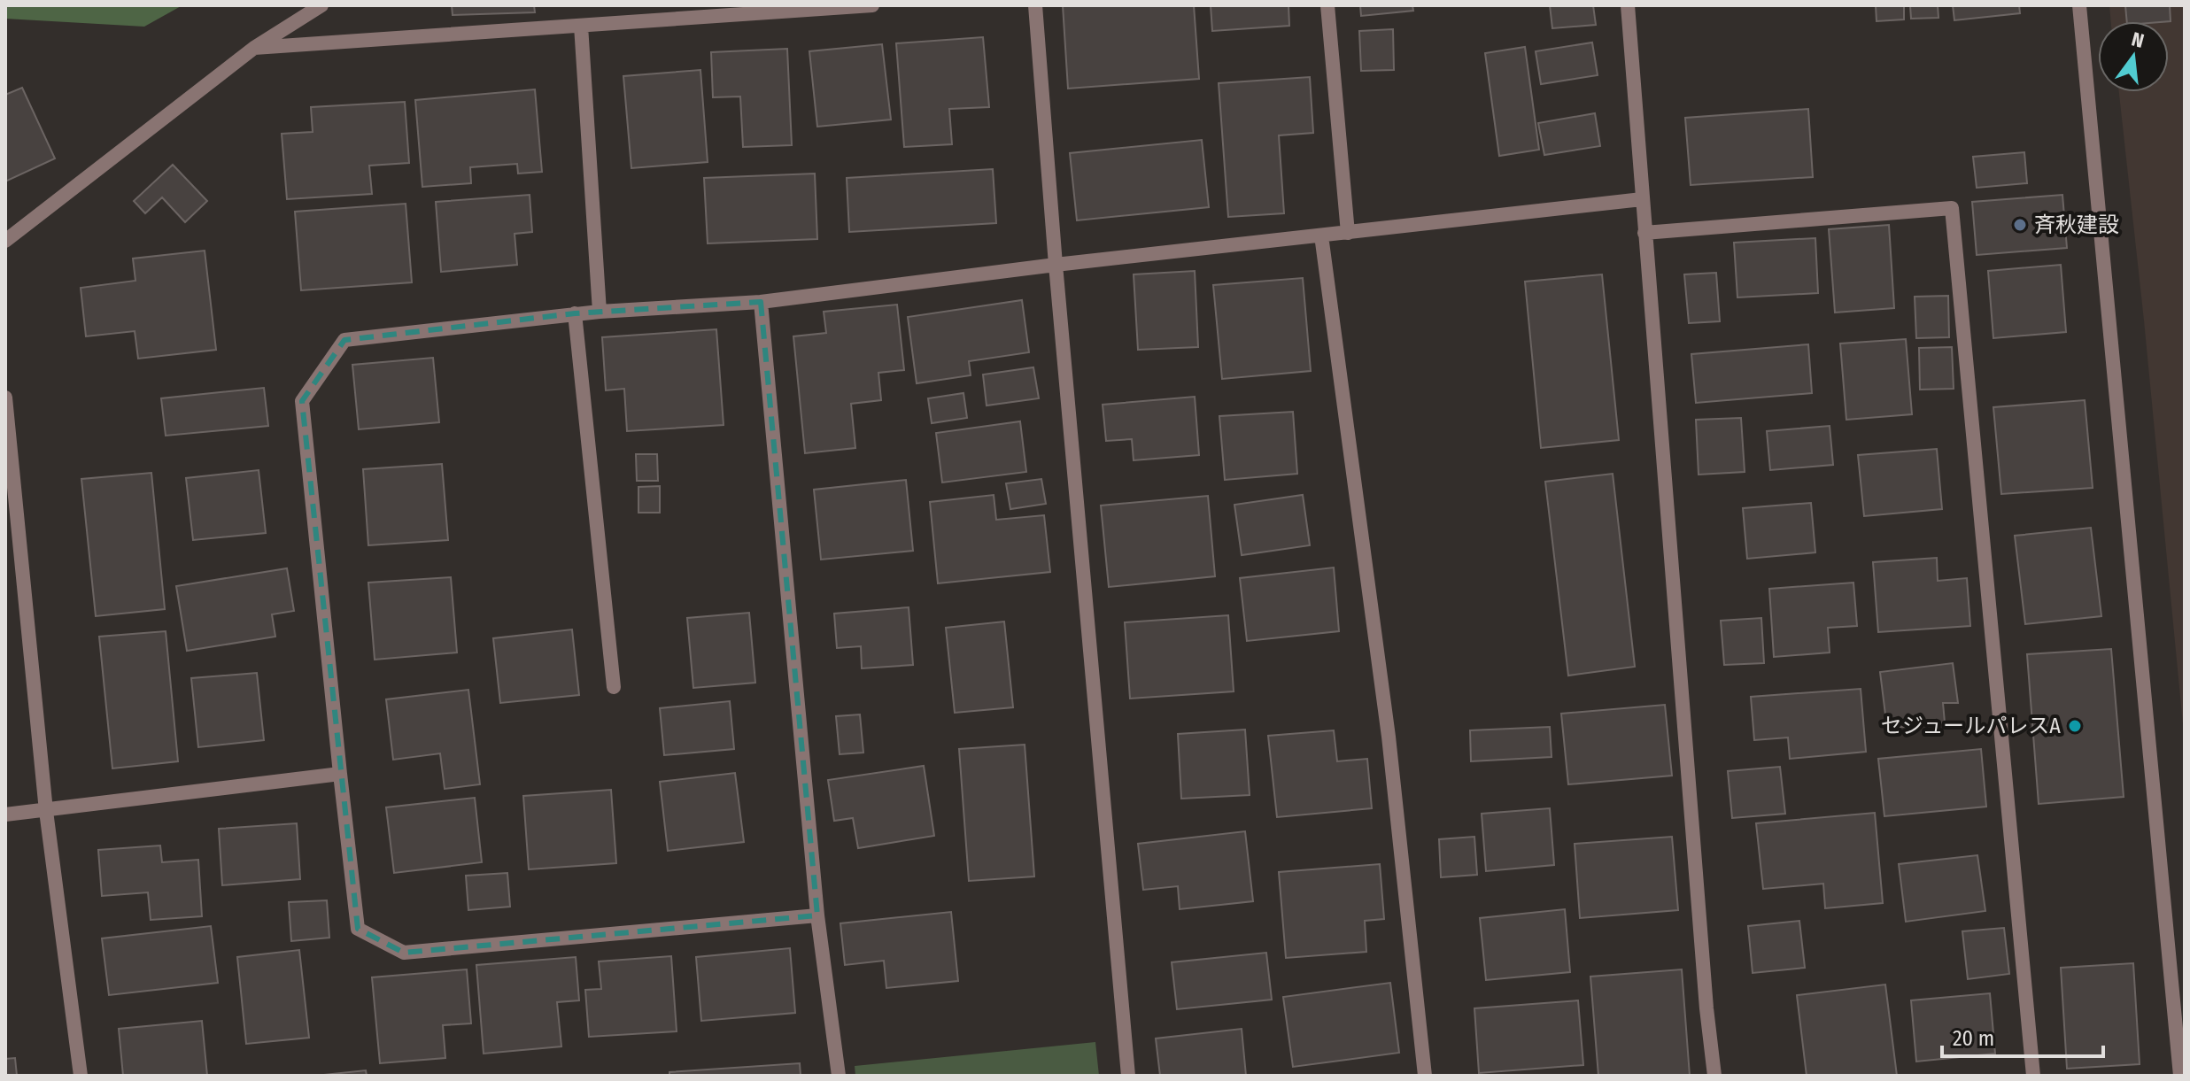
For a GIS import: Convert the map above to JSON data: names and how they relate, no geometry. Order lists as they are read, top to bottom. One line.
{"places":["斉秋建設","セジュールパレスA"],"scale_bar":"20 m","north":"top"}
